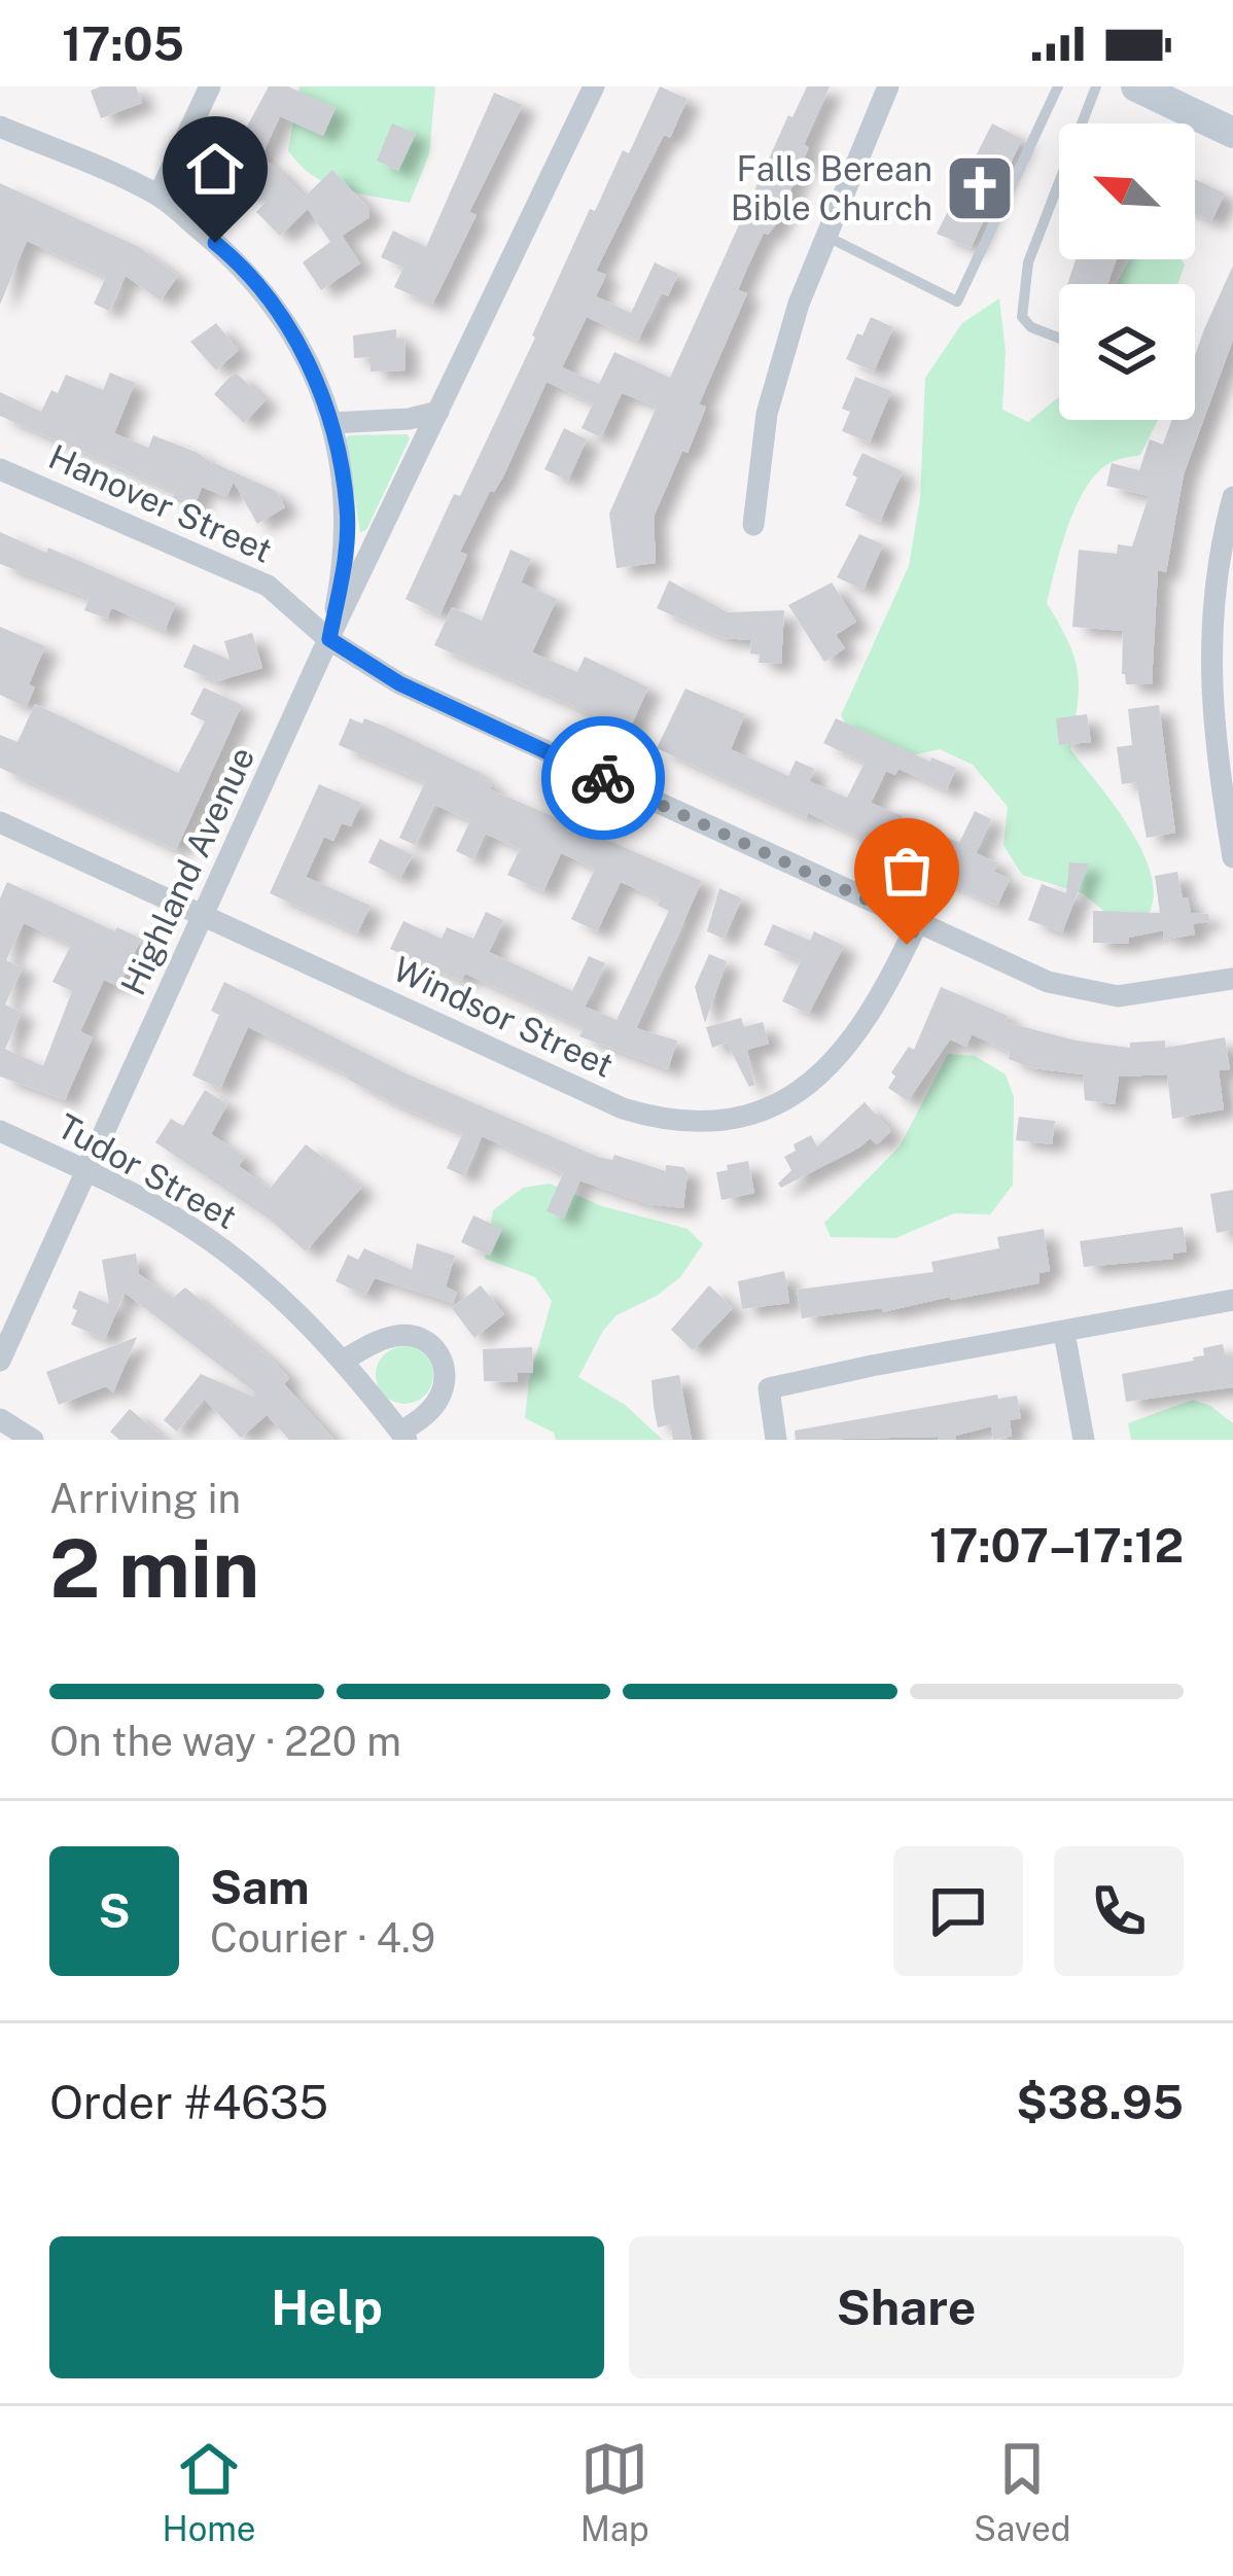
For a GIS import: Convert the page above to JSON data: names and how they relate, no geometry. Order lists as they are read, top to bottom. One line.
{"streets":{"street":["Hanover Street","Highland Avenue","Windsor Street","Tudor Street"]},"crossings":[["Hanover Street","Highland Avenue"],["Hanover Street","Windsor Street"],["Highland Avenue","Windsor Street"],["Highland Avenue","Tudor Street"]],"places":{"church":["Falls Berean Bible Church"]},"north":"top left","page":{"status":"17:05","heading":["2 min","Arriving in","17:07–17:12"],"panel":["Sam","Courier · 4.9","Order #4635","$38.95"],"bar":"On the way · 220 m","round":"S","buttons":["Help","Share"],"tabs":["Home","Map","Saved"]}}
